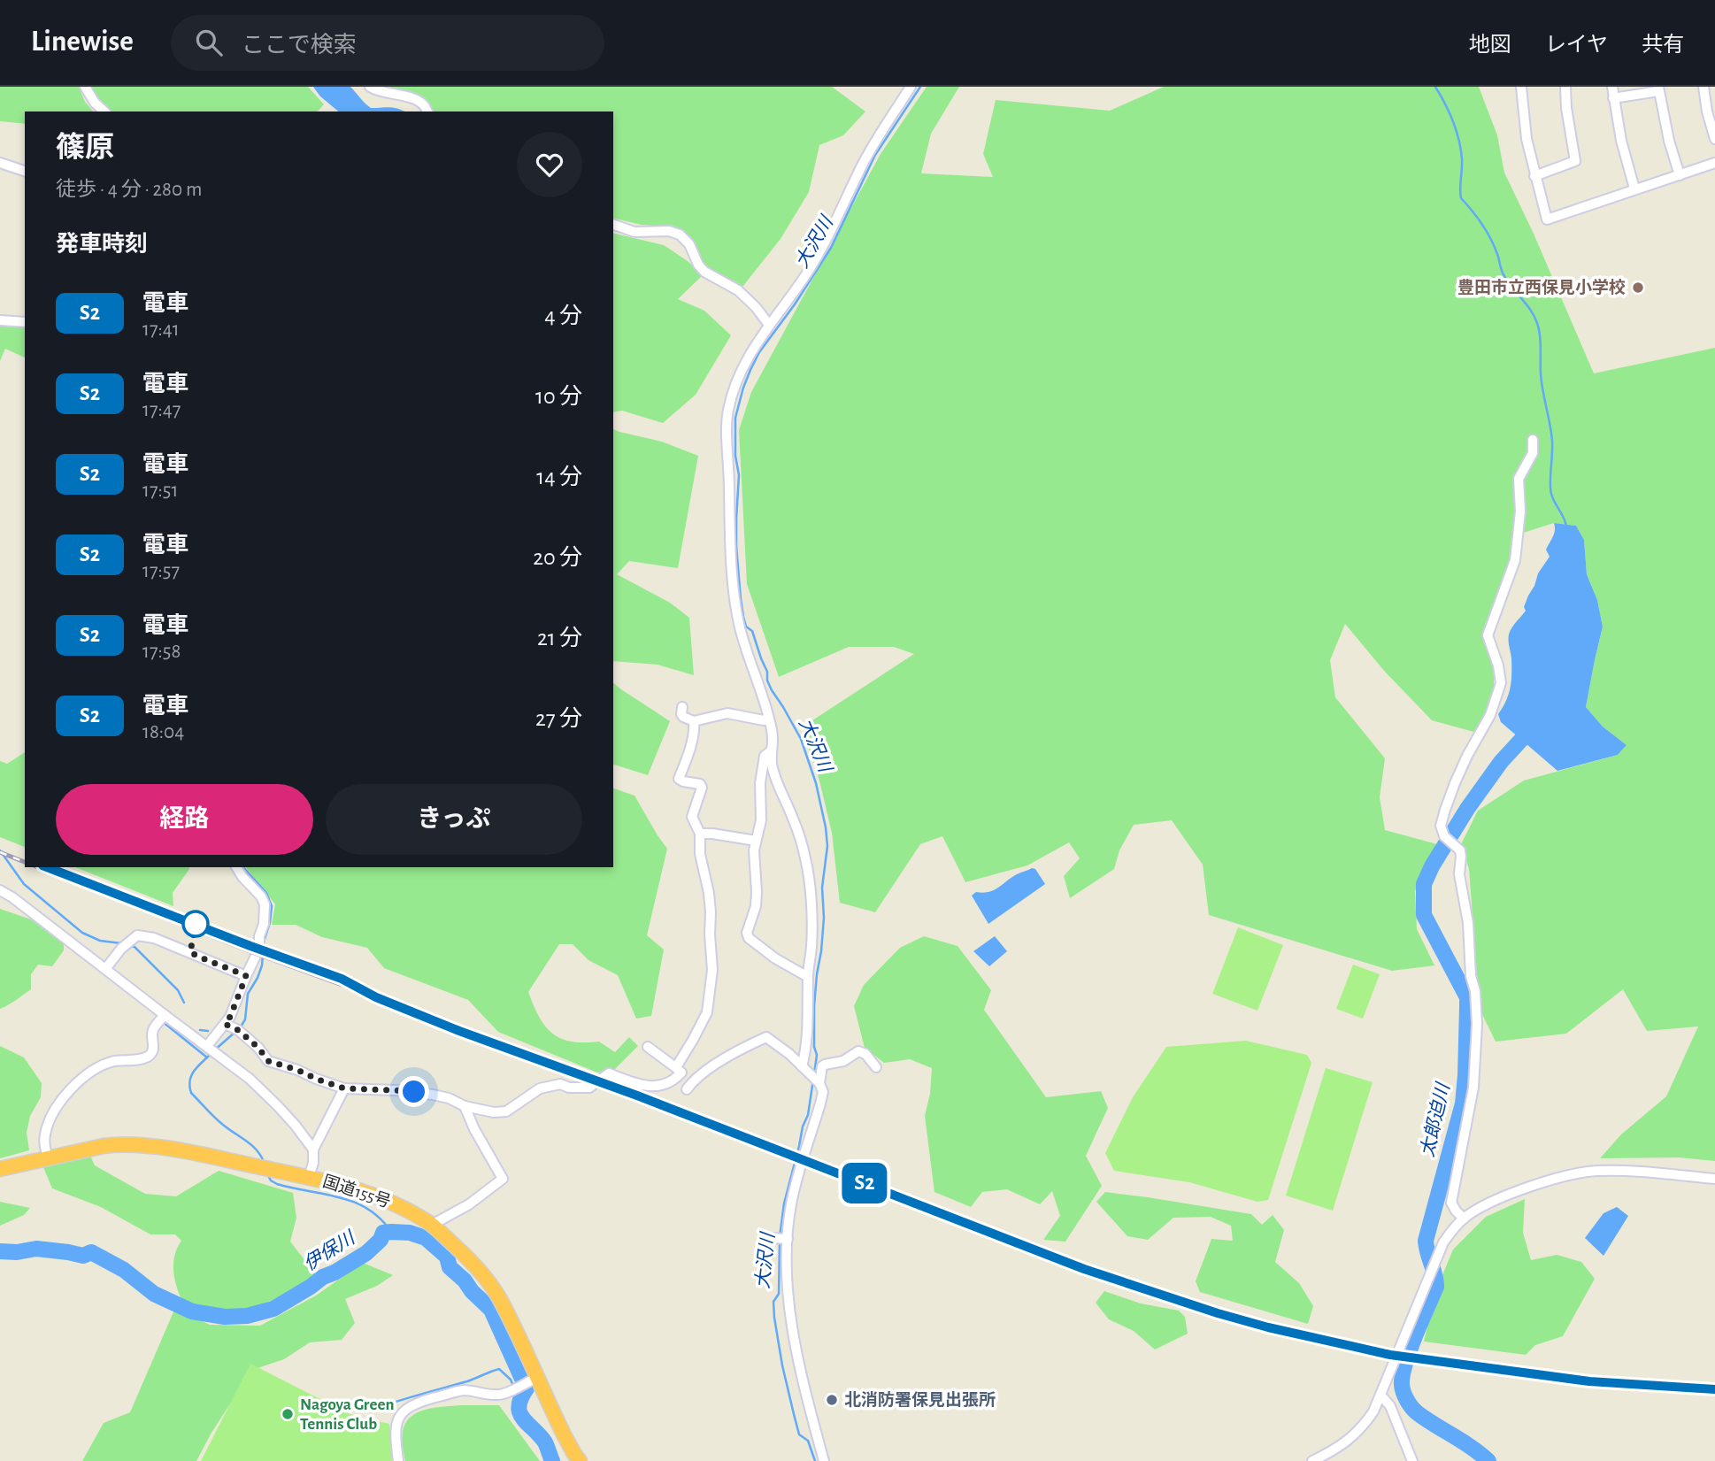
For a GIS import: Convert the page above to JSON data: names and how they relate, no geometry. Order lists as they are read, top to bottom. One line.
{"streets":{"highway":["国道155号"]},"water":["大沢川","太郎迫川","伊保川"],"places":["豊田市立西保見小学校","北消防署保見出張所","Nagoya Green Tennis Club"],"page":{"header":"Linewise","search":"ここで検索","nav":["地図","レイヤ","共有"],"on_map":"S2","heading":[["篠原","徒歩 · 4 分 · 280 m"],"発車時刻"],"list":[{"mark":"S2","name":"電車","note":"17:41","value":"4 分"},{"mark":"S2","name":"電車","note":"17:47","value":"10 分"},{"mark":"S2","name":"電車","note":"17:51","value":"14 分"},{"mark":"S2","name":"電車","note":"17:57","value":"20 分"},{"mark":"S2","name":"電車","note":"17:58","value":"21 分"},{"mark":"S2","name":"電車","note":"18:04","value":"27 分"}],"buttons":["経路","きっぷ"]}}
